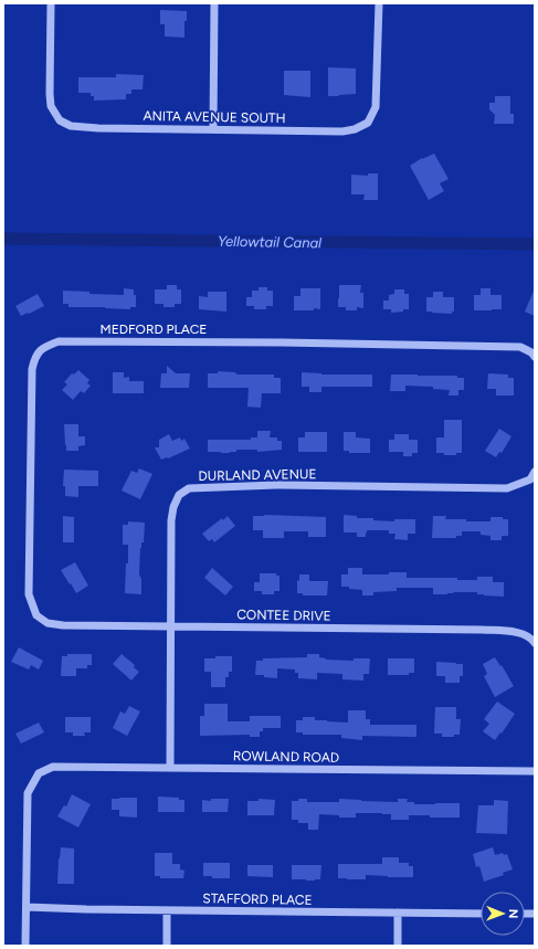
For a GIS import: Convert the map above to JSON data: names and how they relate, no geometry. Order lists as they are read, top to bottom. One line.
{"streets":{"street":["ANITA AVENUE SOUTH","MEDFORD PLACE","DURLAND AVENUE","CONTEE DRIVE","ROWLAND ROAD","STAFFORD PLACE"]},"crossings":[["MEDFORD PLACE","CONTEE DRIVE"],["DURLAND AVENUE","CONTEE DRIVE"],["DURLAND AVENUE","ROWLAND ROAD"],["ROWLAND ROAD","STAFFORD PLACE"]],"water":["Yellowtail Canal"],"north":"right"}
